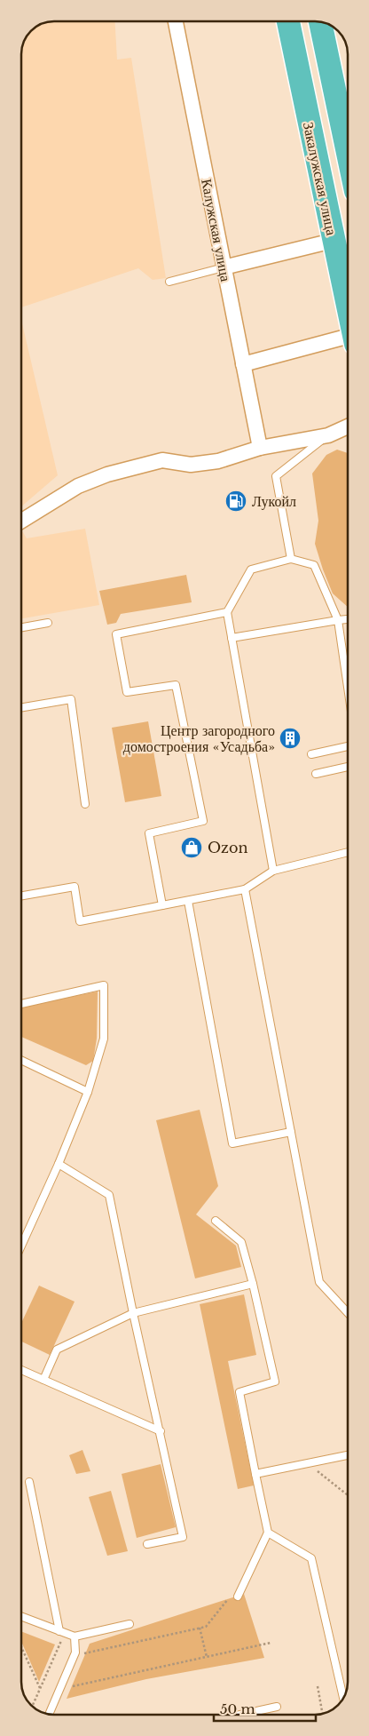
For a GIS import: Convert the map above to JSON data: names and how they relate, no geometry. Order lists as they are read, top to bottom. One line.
{"streets":{"highway":["Закалужская улица"],"street":["Калужская улица"]},"places":{"fuel station":["Лукойл"],"building":["Центр загородного домостроения «Усадьба»"],"shop":["Ozon"]},"scale_bar":"50 m"}
